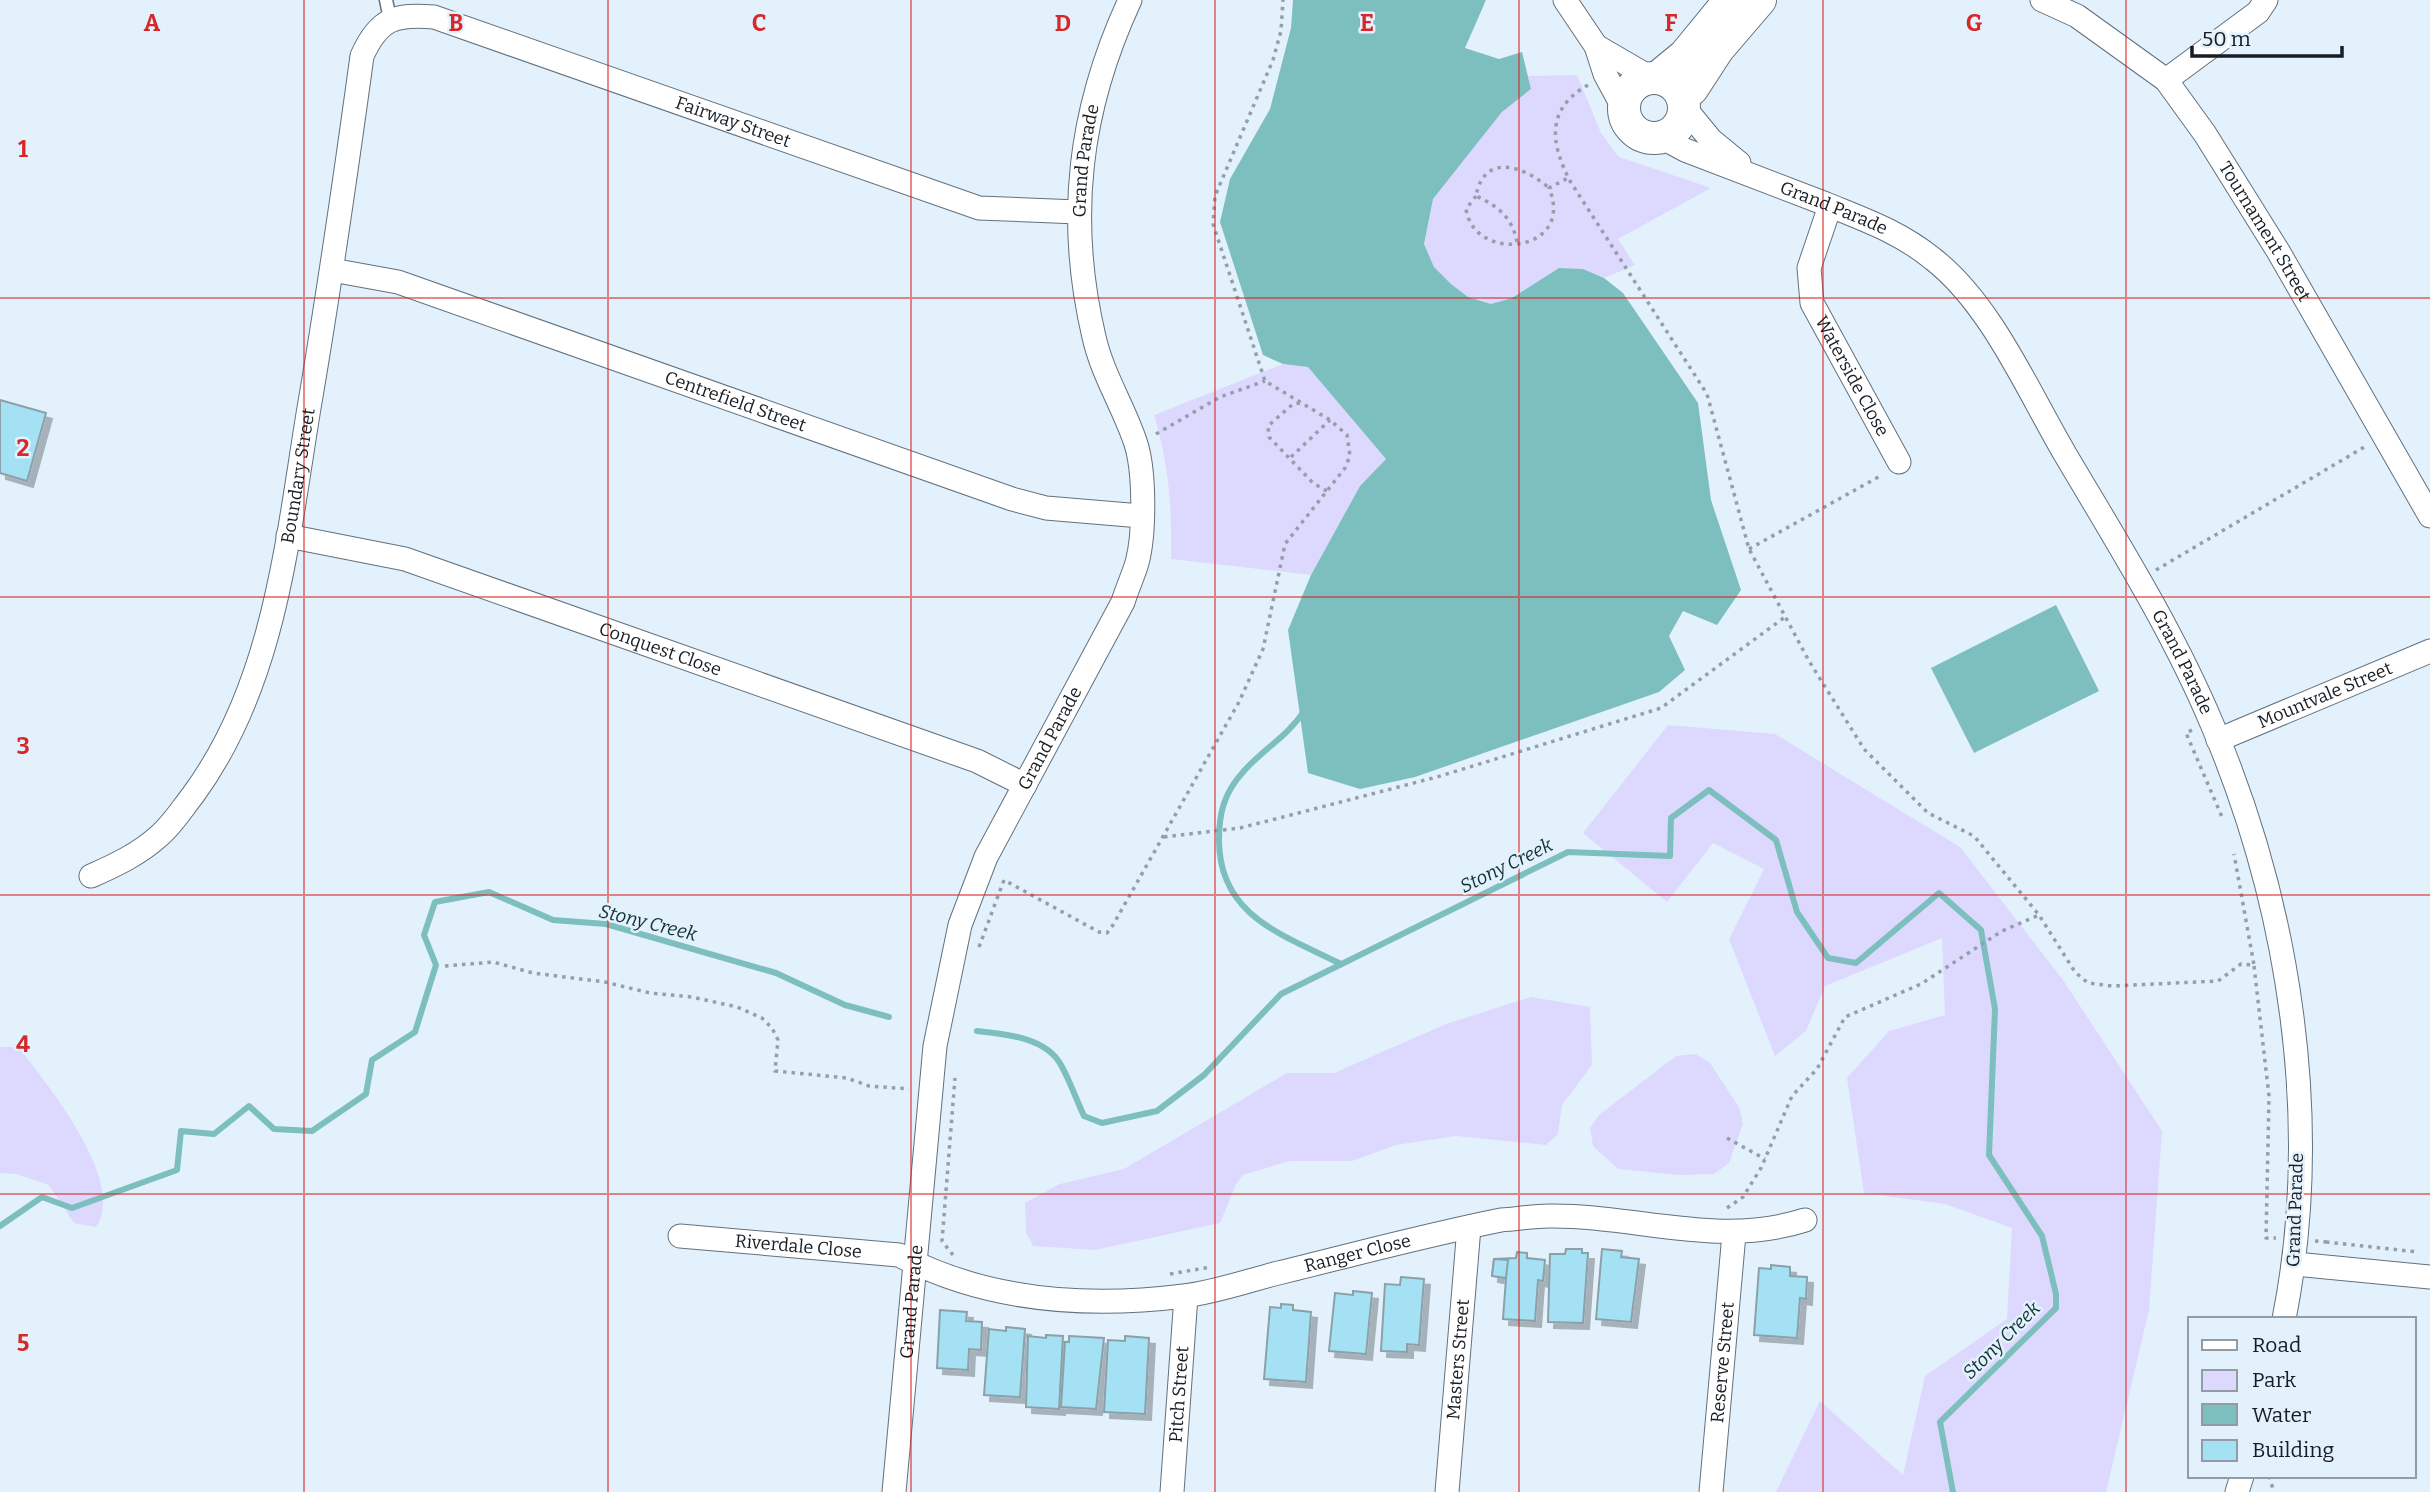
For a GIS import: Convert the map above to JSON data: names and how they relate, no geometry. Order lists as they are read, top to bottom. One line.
{"streets":{"street":["Fairway Street","Grand Parade","Tournament Street","Waterside Close","Centrefield Street","Boundary Street","Conquest Close","Mountvale Street","Riverdale Close","Ranger Close","Masters Street","Reserve Street","Pitch Street"]},"crossings":[["Fairway Street","Grand Parade"],["Fairway Street","Boundary Street"],["Grand Parade","Waterside Close"],["Grand Parade","Centrefield Street"],["Grand Parade","Conquest Close"],["Grand Parade","Mountvale Street"],["Grand Parade","Riverdale Close"],["Grand Parade","Ranger Close"],["Centrefield Street","Boundary Street"],["Boundary Street","Conquest Close"],["Riverdale Close","Ranger Close"],["Ranger Close","Masters Street"],["Ranger Close","Reserve Street"],["Ranger Close","Pitch Street"]],"water":["Stony Creek"],"legend":["Road","Park","Water","Building"],"scale_bar":"50 m","grid":{"columns":["A","B","C","D","E","F","G"],"rows":["1","2","3","4","5"]}}
